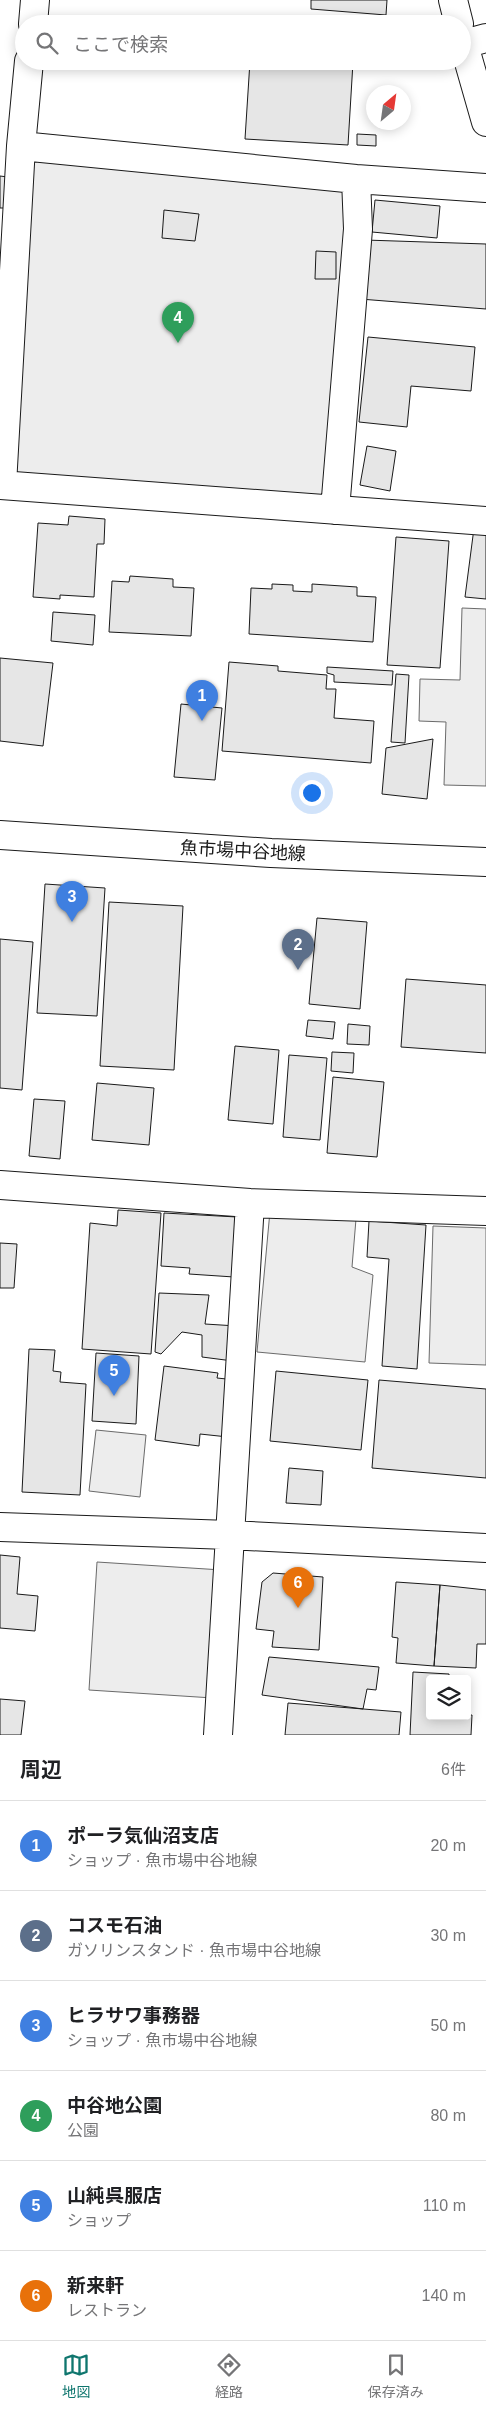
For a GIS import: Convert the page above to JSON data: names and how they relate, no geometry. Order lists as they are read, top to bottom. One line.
{"streets":{"street":["魚市場中谷地線"]},"north":"top right","page":{"search":"ここで検索","pins":["4","1","3","2","5","6"],"heading":["周辺","6件"],"list":[{"mark":"1","name":"ポーラ気仙沼支店","note":"ショップ · 魚市場中谷地線","value":"20 m"},{"mark":"2","name":"コスモ石油","note":"ガソリンスタンド · 魚市場中谷地線","value":"30 m"},{"mark":"3","name":"ヒラサワ事務器","note":"ショップ · 魚市場中谷地線","value":"50 m"},{"mark":"4","name":"中谷地公園","note":"公園","value":"80 m"},{"mark":"5","name":"山純呉服店","note":"ショップ","value":"110 m"},{"mark":"6","name":"新来軒","note":"レストラン","value":"140 m"}],"nav":["地図","経路","保存済み"]}}
